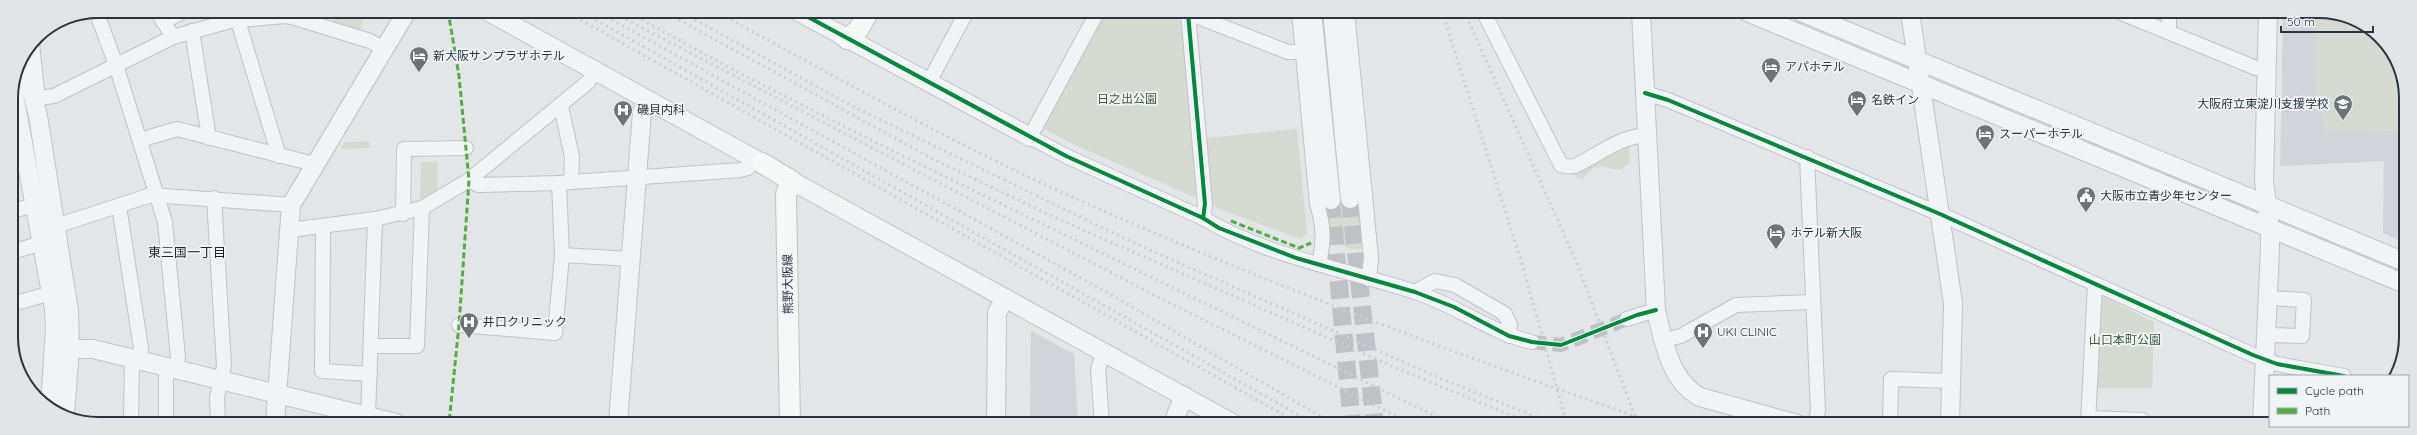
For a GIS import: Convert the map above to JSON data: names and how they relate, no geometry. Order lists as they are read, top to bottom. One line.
{"streets":{"main road":["熊野大阪線"]},"districts":["東三国一丁目"],"parks":["日之出公園","山口本町公園"],"places":{"hotel":["新大阪サンプラザホテル","アパホテル","名鉄イン","スーパーホテル","ホテル新大阪"],"school or university":["大阪府立東淀川支援学校"],"hospital":["磯貝内科","井口クリニック","UKI CLINIC"],"public building":["大阪市立青少年センター"]},"legend":["Cycle path","Path"],"scale_bar":"50 m"}
